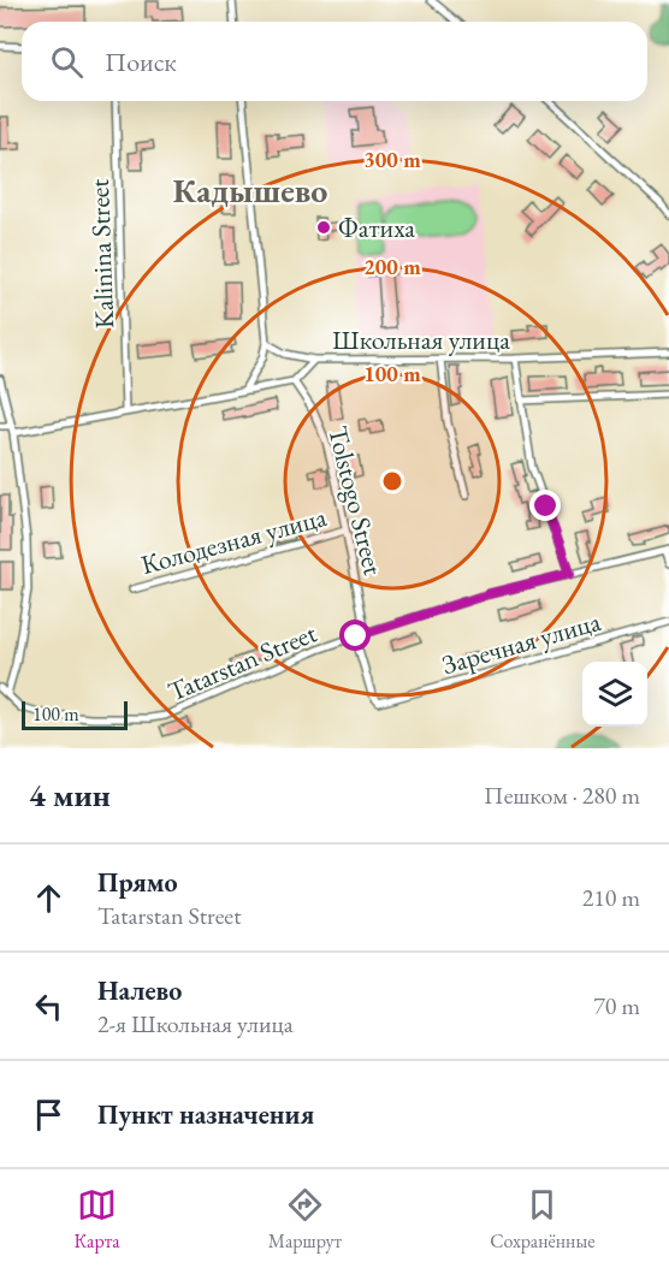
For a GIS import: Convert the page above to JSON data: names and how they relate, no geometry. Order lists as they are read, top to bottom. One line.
{"streets":{"street":["Kalinina Street","Школьная улица","Tolstogo Street","Колодезная улица","Заречная улица","Tatarstan Street"]},"crossings":[["Школьная улица","Tolstogo Street"],["Tolstogo Street","Колодезная улица"],["Tolstogo Street","Tatarstan Street"],["Заречная улица","Tatarstan Street"]],"districts":["Кадышево"],"places":["Фатиха"],"scale_bar":"100 m","page":{"search":"Поиск","scale":"100 m","heading":["4 мин","Пешком · 280 m"],"list":[["Прямо","Tatarstan Street","210 m"],["Налево","2-я Школьная улица","70 m"],"Пункт назначения"],"nav":["Карта","Маршрут","Сохранённые"]},"rings":["300 m","200 m","100 m"]}
